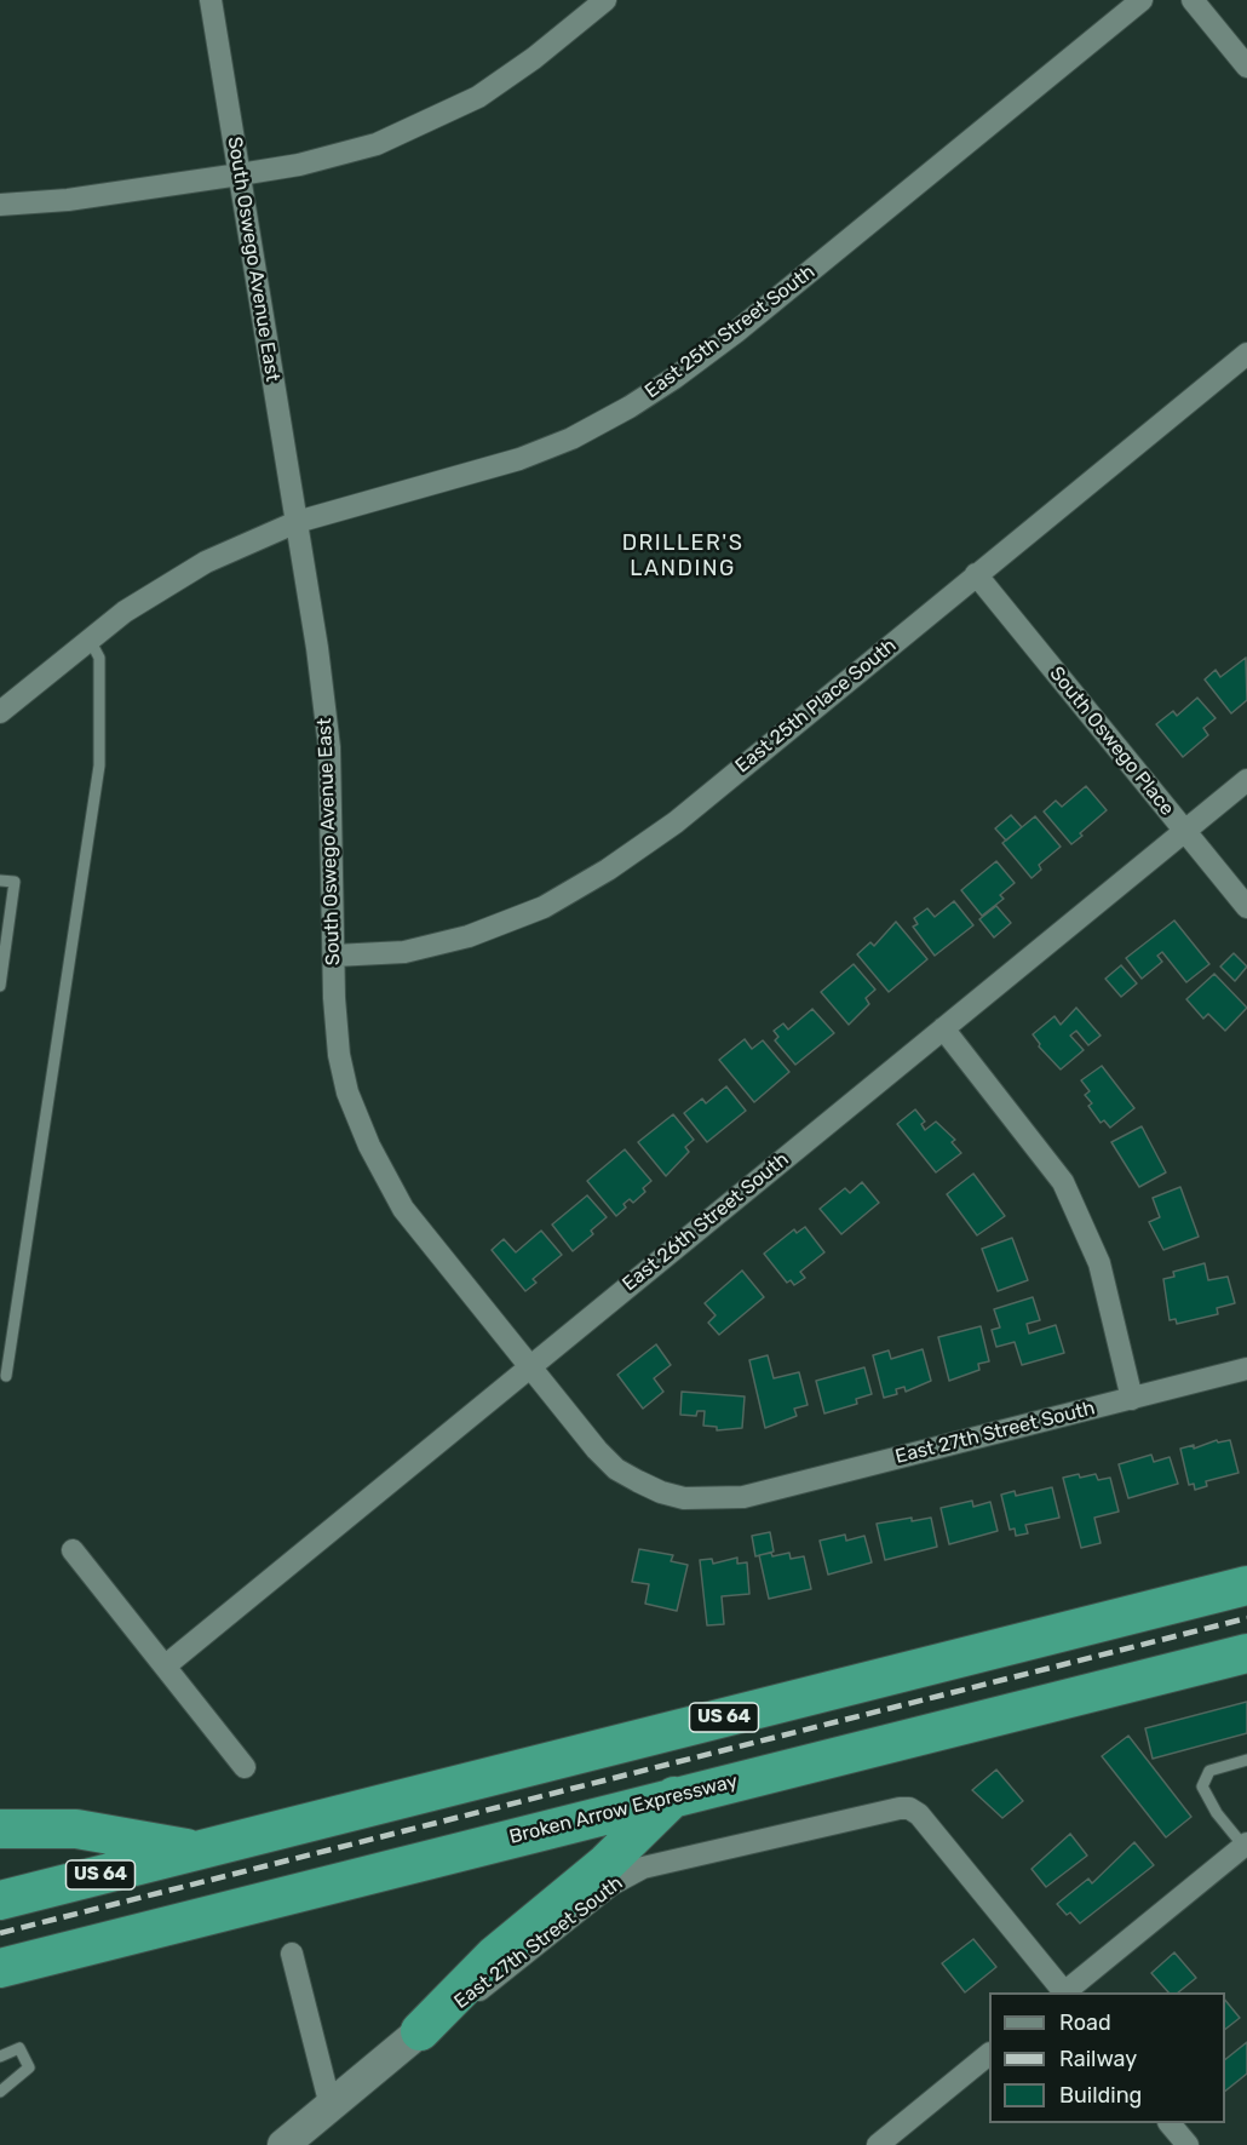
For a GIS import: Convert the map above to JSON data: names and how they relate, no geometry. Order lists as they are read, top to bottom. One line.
{"streets":{"highway":["US 64","Broken Arrow Expressway"],"street":["South Oswego Avenue East","East 25th Street South","East 25th Place South","South Oswego Place","East 26th Street South","East 27th Street South"]},"crossings":[["South Oswego Avenue East","East 25th Street South"],["South Oswego Avenue East","East 25th Place South"],["South Oswego Avenue East","East 26th Street South"],["South Oswego Avenue East","East 27th Street South"],["East 25th Place South","South Oswego Place"],["South Oswego Place","East 26th Street South"]],"districts":["DRILLER'S LANDING"],"legend":["Road","Railway","Building"]}
